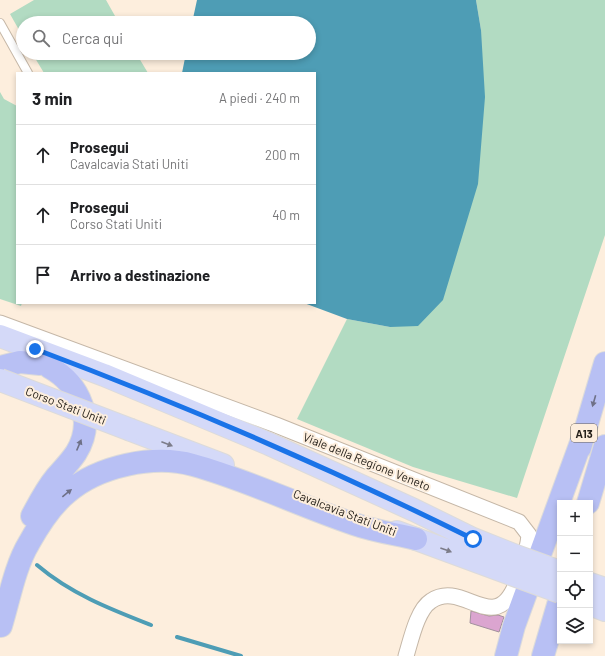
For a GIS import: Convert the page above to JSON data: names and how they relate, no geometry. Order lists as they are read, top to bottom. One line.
{"streets":{"highway":["A13"],"main road":["Corso Stati Uniti","Cavalcavia Stati Uniti"],"street":["Viale della Regione Veneto"]},"crossings":[["Corso Stati Uniti","Cavalcavia Stati Uniti"]],"page":{"search":"Cerca qui","heading":["3 min","A piedi · 240 m"],"list":[["Prosegui","Cavalcavia Stati Uniti","200 m"],["Prosegui","Corso Stati Uniti","40 m"],"Arrivo a destinazione"],"map_buttons":["+","−"]}}
